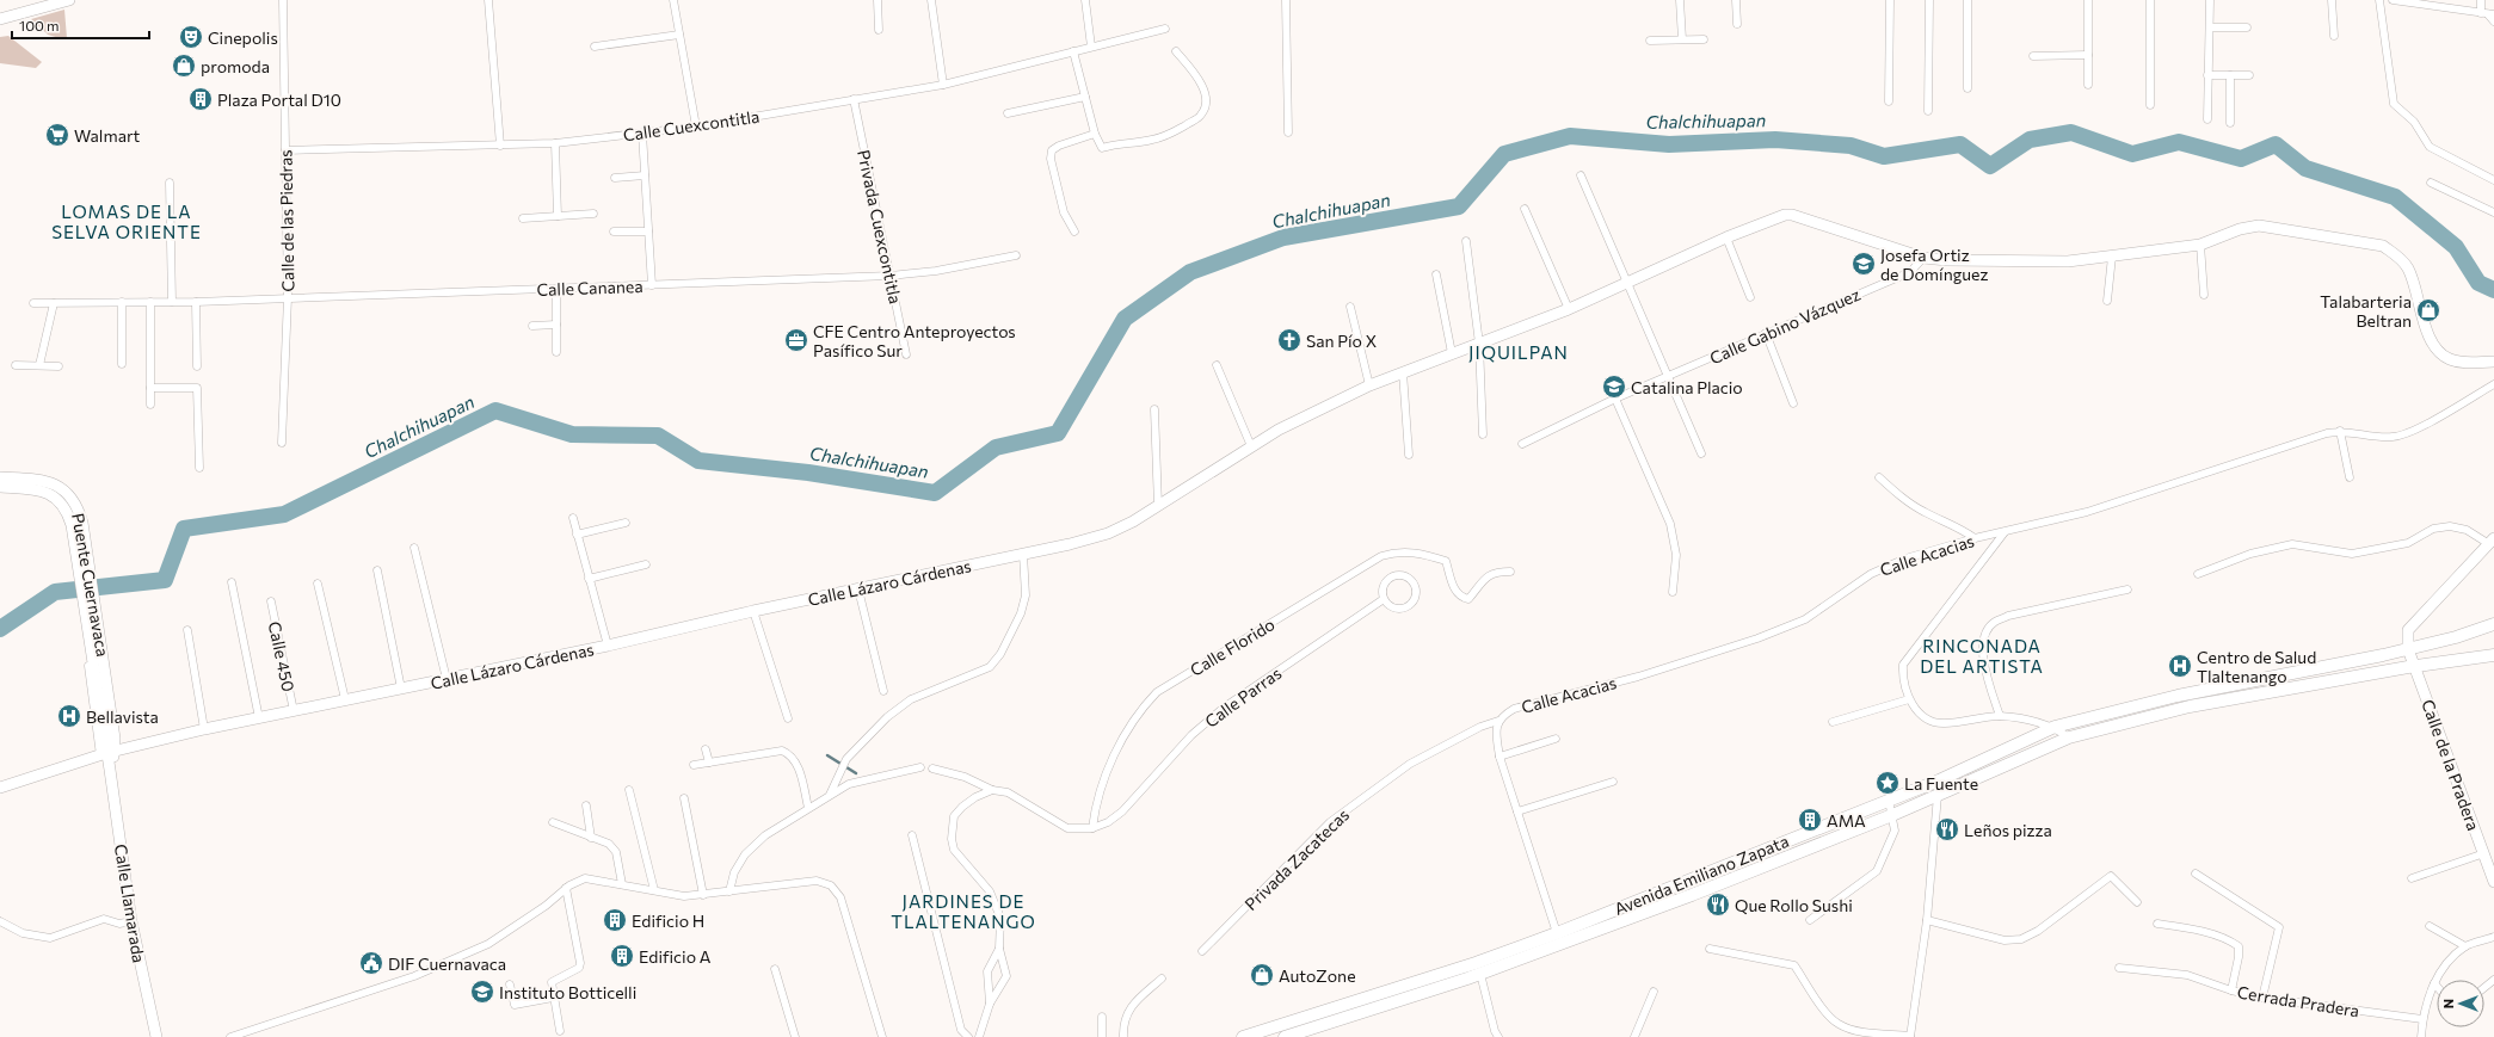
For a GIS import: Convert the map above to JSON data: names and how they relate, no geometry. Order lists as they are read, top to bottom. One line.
{"streets":{"main road":["Avenida Emiliano Zapata"],"street":["Calle Cuexcontitla","Calle de las Piedras","Privada Cuexcontitla","Calle Cananea","Calle Gabino Vázquez","Calle Acacias","Calle Lázaro Cárdenas","Puente Cuernavaca","Calle Florido","Calle 450","Calle Parras","Calle de la Pradera","Privada Zacatecas","Calle Llamarada","Cerrada Pradera"]},"crossings":[["Calle Cuexcontitla","Calle de las Piedras"],["Calle Cuexcontitla","Privada Cuexcontitla"],["Calle de las Piedras","Calle Cananea"],["Privada Cuexcontitla","Calle Cananea"],["Calle Gabino Vázquez","Calle Lázaro Cárdenas"],["Calle Acacias","Privada Zacatecas"],["Calle Lázaro Cárdenas","Puente Cuernavaca"],["Calle Lázaro Cárdenas","Calle 450"],["Calle Lázaro Cárdenas","Calle Llamarada"],["Puente Cuernavaca","Calle Llamarada"],["Calle Florido","Calle Parras"],["Calle de la Pradera","Avenida Emiliano Zapata"]],"districts":["LOMAS DE LA SELVA ORIENTE","JIQUILPAN","RINCONADA DEL ARTISTA","JARDINES DE TLALTENANGO"],"water":["Chalchihuapan"],"places":{"theatre":["Cinepolis"],"shop":["promoda","Talabarteria Beltran","AutoZone"],"building":["Plaza Portal D10","AMA","Edificio H","Edificio A"],"supermarket":["Walmart"],"school or university":["Josefa Ortiz de Domínguez","Catalina Placio","Instituto Botticelli"],"office":["CFE Centro Anteproyectos Pasífico Sur"],"church":["San Pío X"],"hospital":["Centro de Salud Tlaltenango","Bellavista"],"place":["La Fuente"],"restaurant":["Leños pizza","Que Rollo Sushi"],"public building":["DIF Cuernavaca"]},"scale_bar":"100 m","north":"left"}
